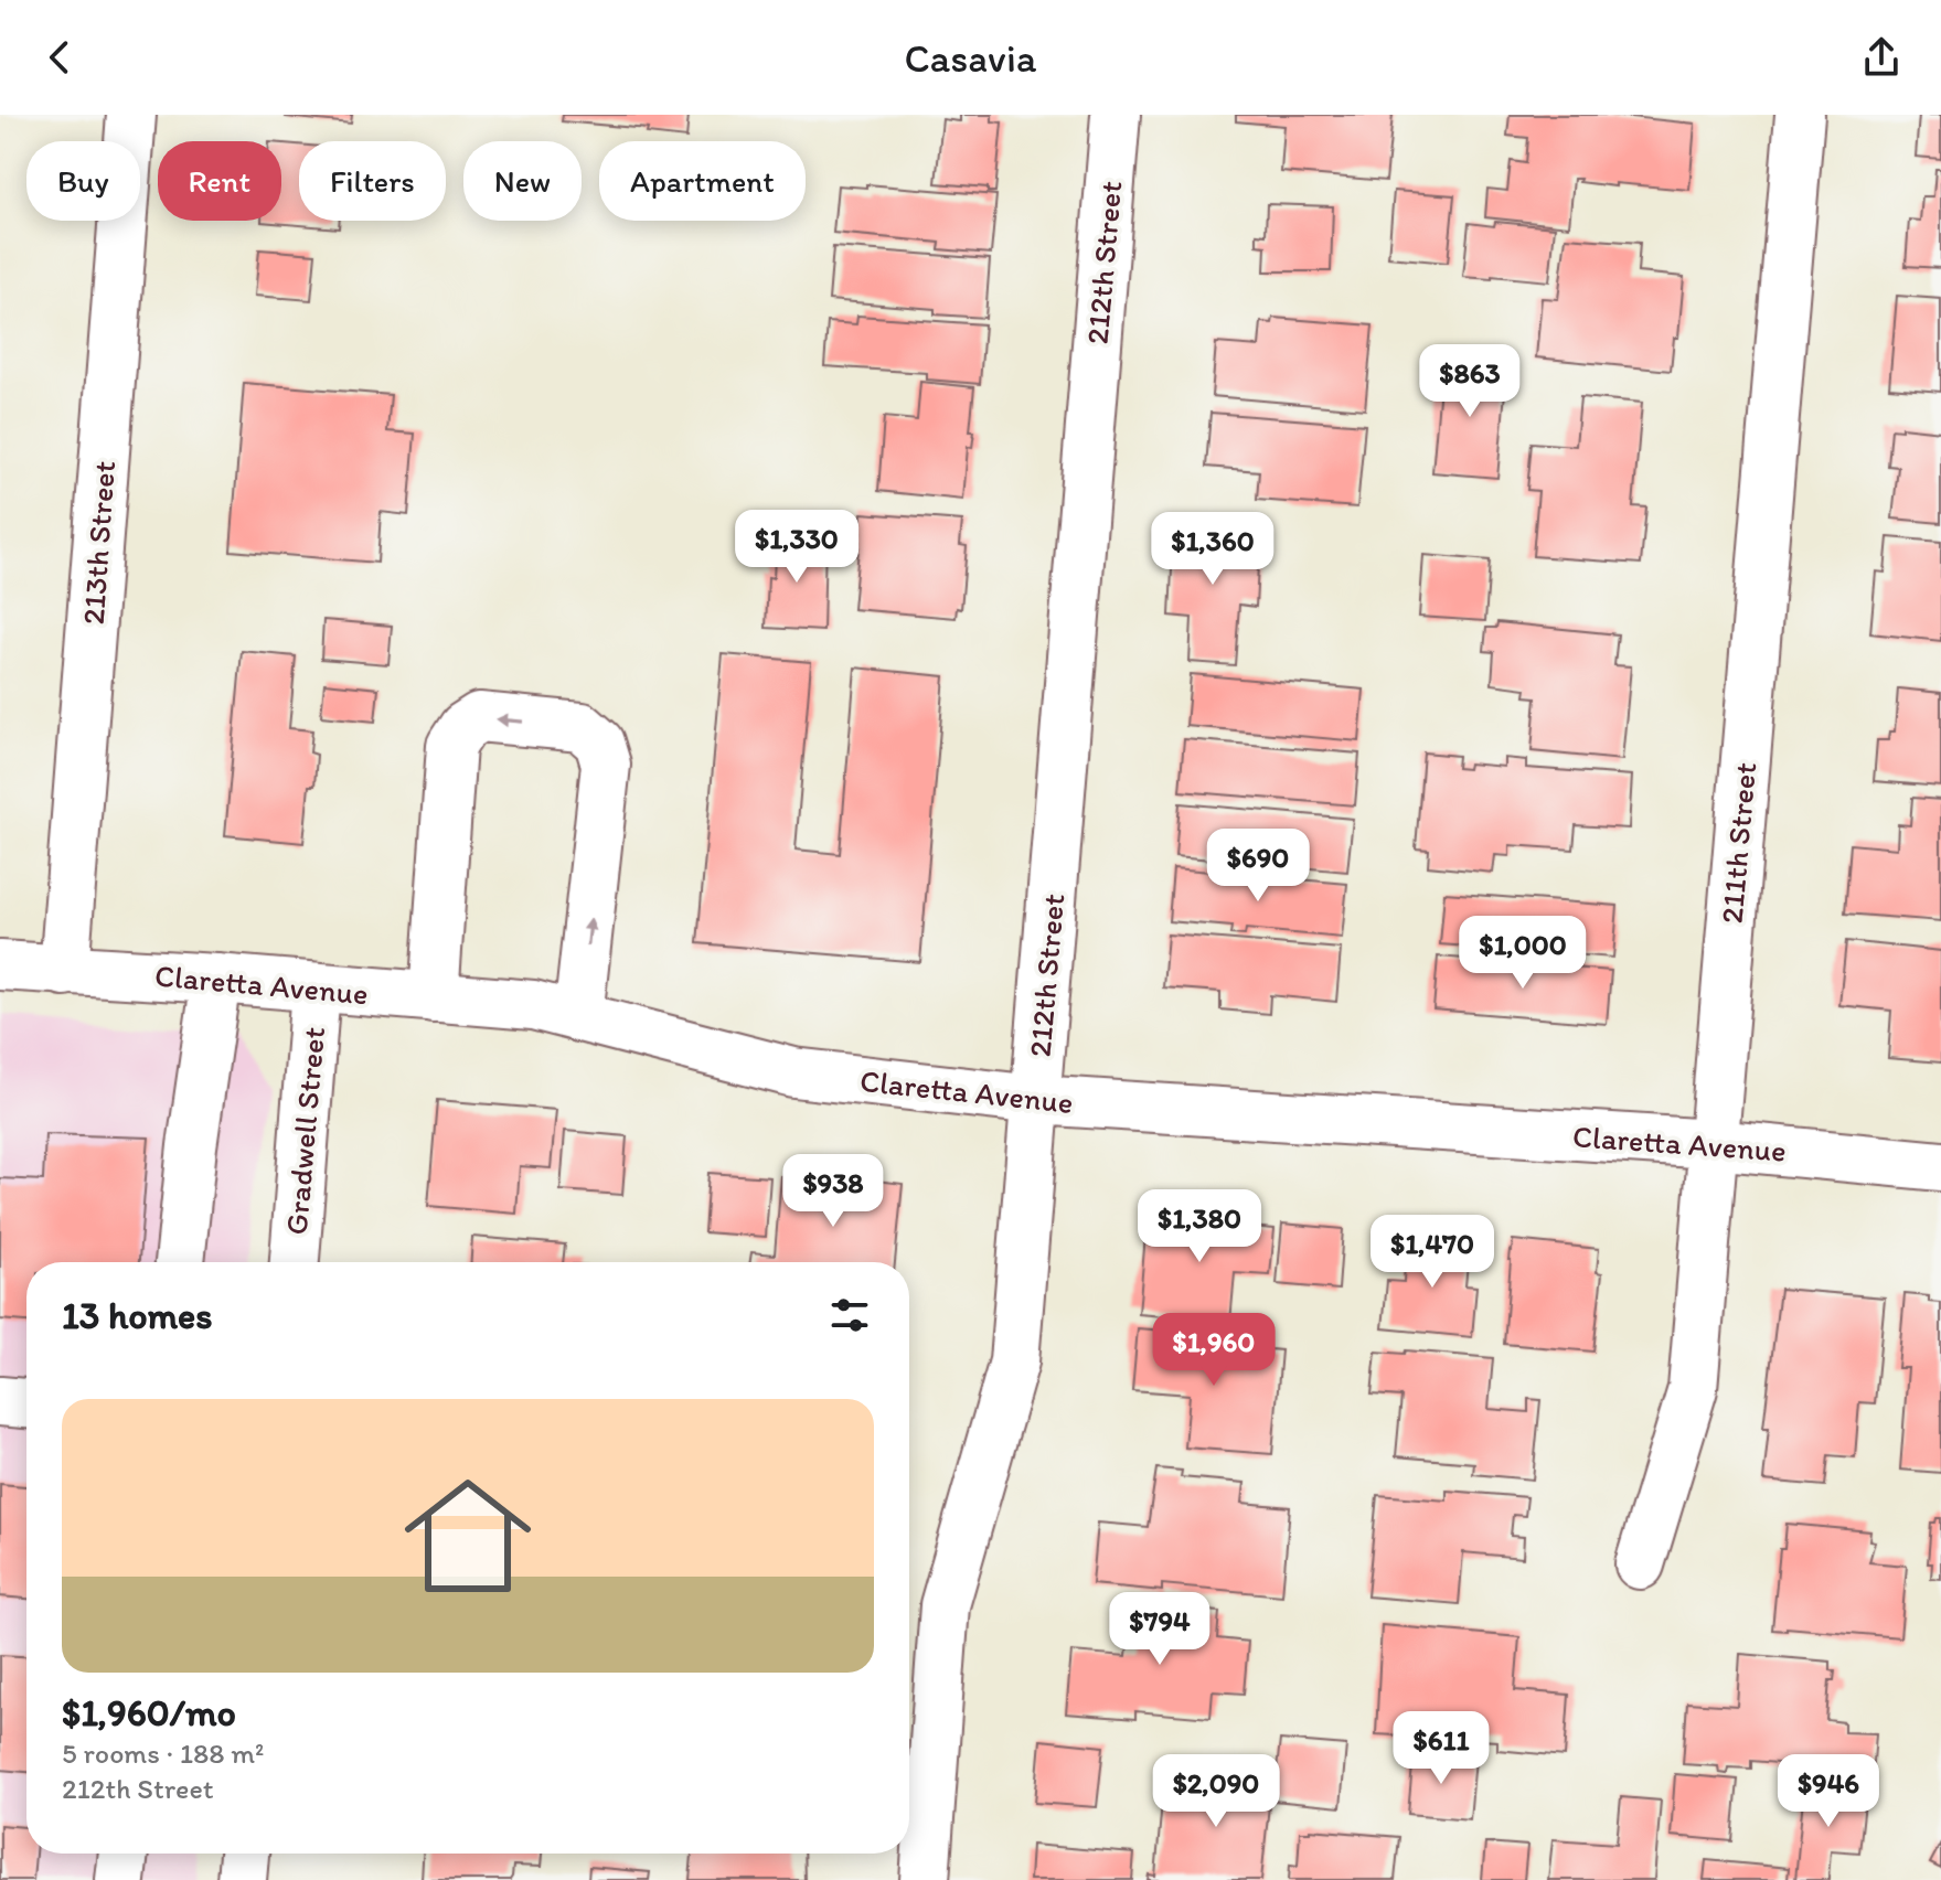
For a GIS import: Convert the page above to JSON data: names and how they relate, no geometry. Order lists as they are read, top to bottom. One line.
{"streets":{"street":["212th Street","213th Street","211th Street","Claretta Avenue","Gradwell Street"]},"crossings":[["212th Street","Claretta Avenue"],["213th Street","Claretta Avenue"],["211th Street","Claretta Avenue"],["Claretta Avenue","Gradwell Street"]],"page":{"header":"Casavia","chip":["Buy","Rent","Filters","New","Apartment"],"price":["$863","$1,330","$1,360","$690","$1,000","$938","$1,380","$1,470","$1,960","$794","$611","$2,090","$946"],"heading":"13 homes","list":[{"name":"$1,960/mo","note":"5 rooms · 188 m² · 212th Street"}]}}
